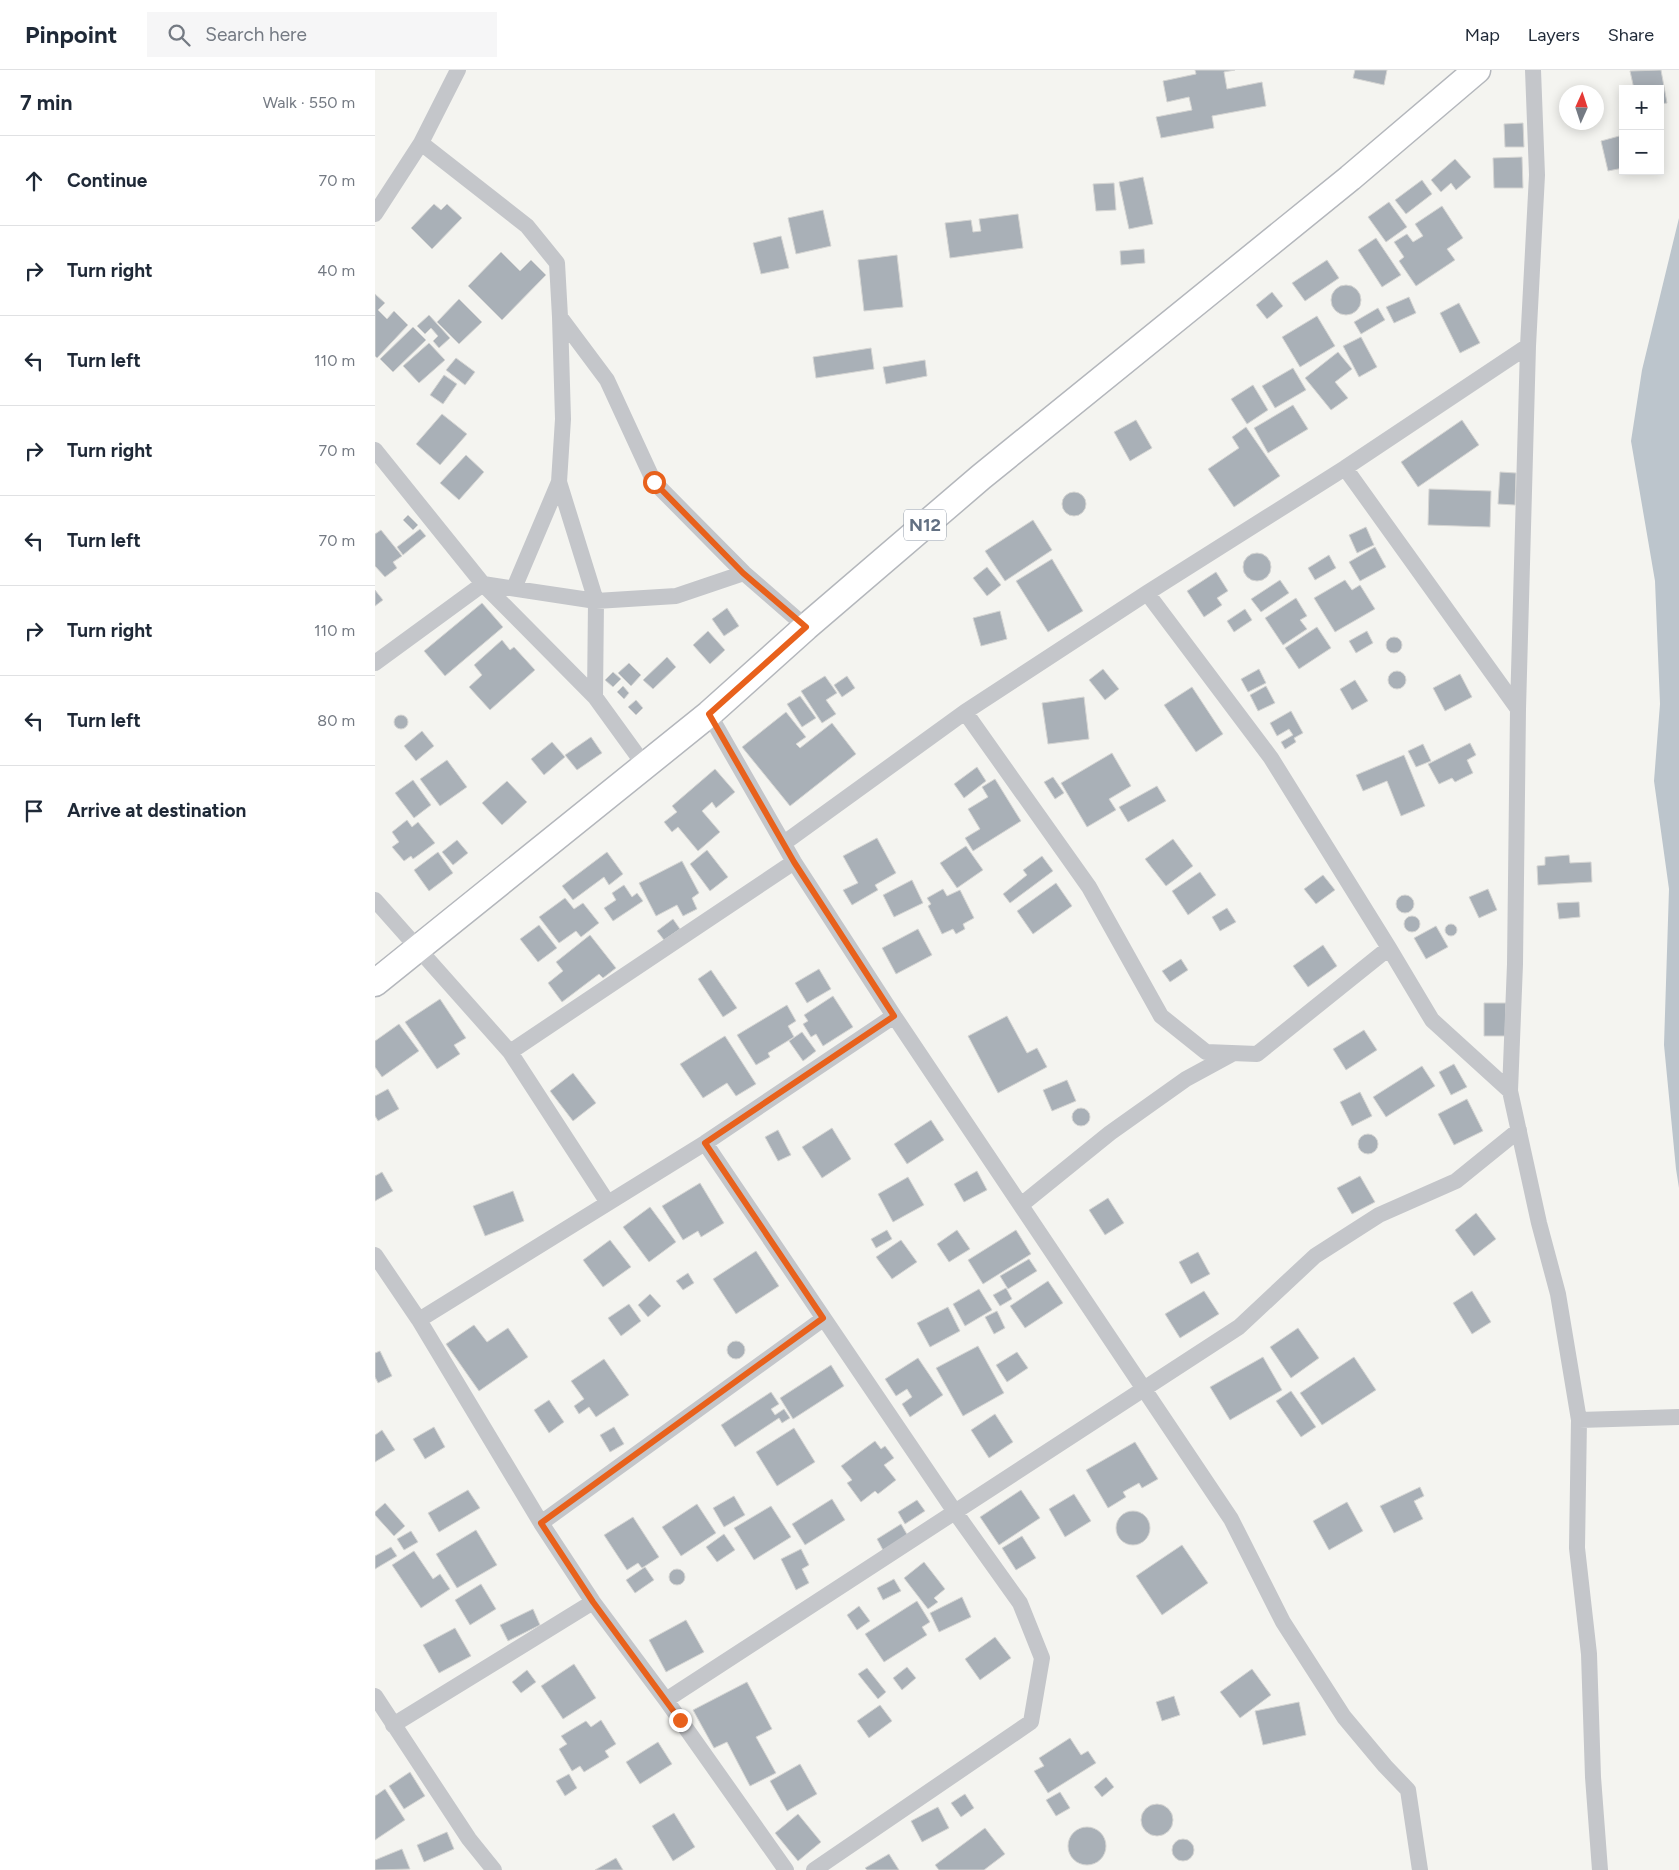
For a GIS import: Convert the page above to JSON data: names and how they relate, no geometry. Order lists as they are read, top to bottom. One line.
{"streets":{"main road":["N12"]},"north":"top","page":{"header":"Pinpoint","search":"Search here","nav":["Map","Layers","Share"],"heading":["7 min","Walk · 550 m"],"map_buttons":["+","−"],"list":[["Continue","70 m"],["Turn right","40 m"],["Turn left","110 m"],["Turn right","70 m"],["Turn left","70 m"],["Turn right","110 m"],["Turn left","80 m"],"Arrive at destination"]}}
